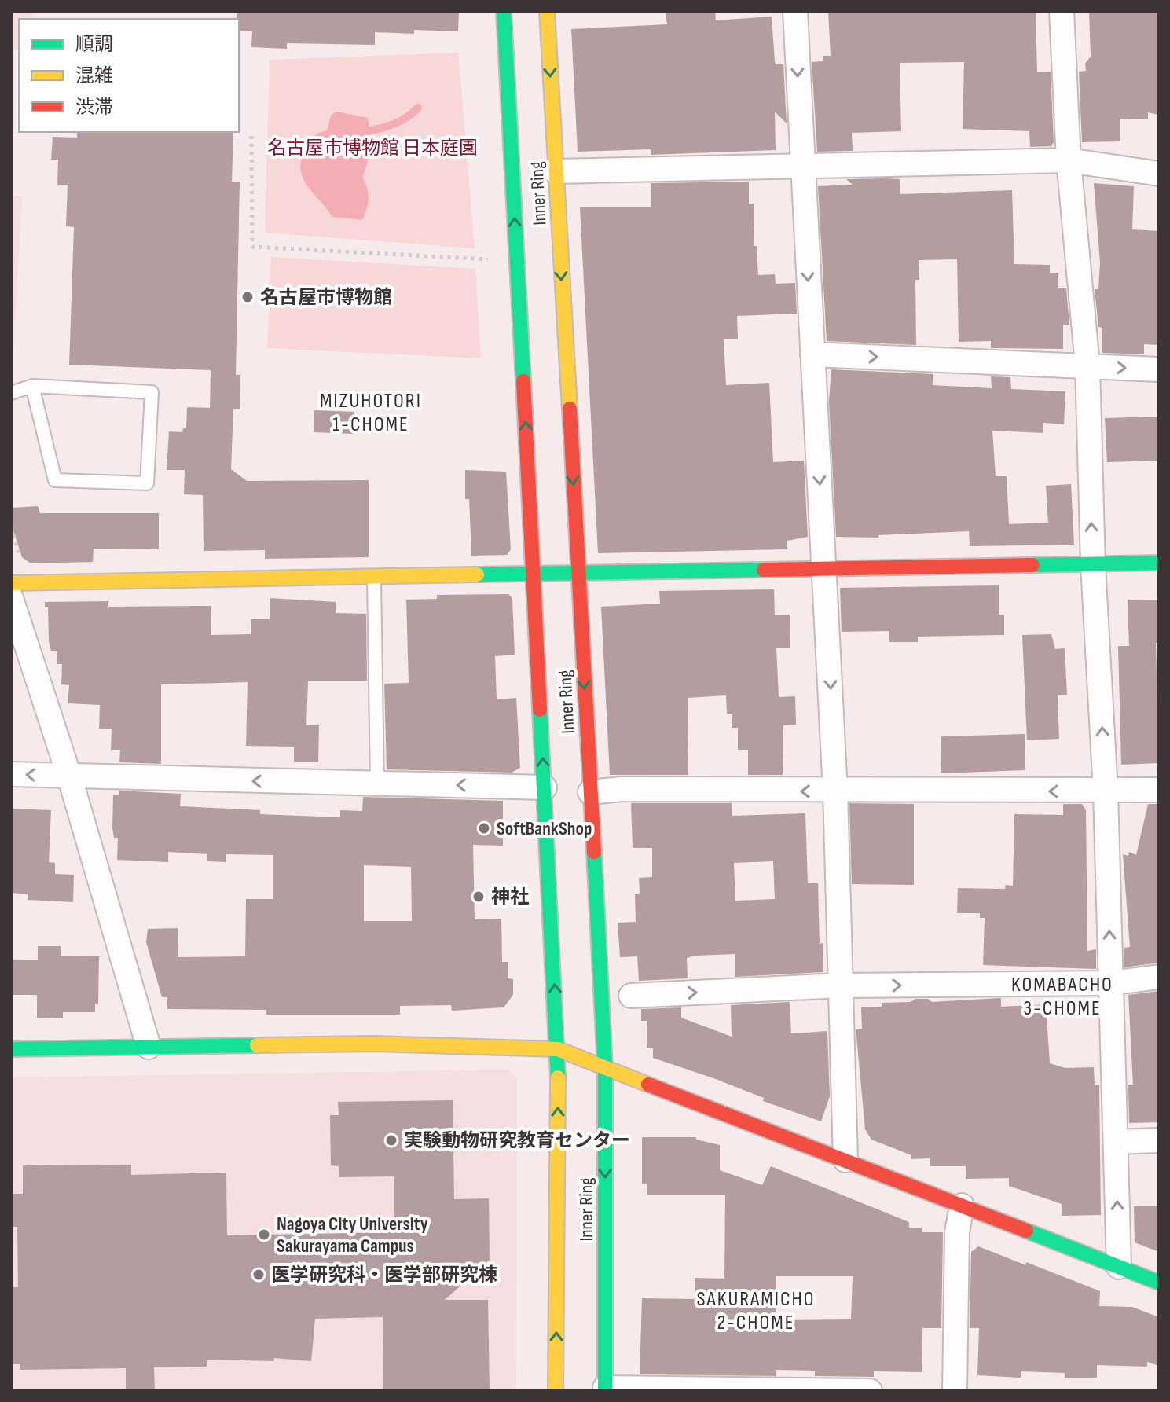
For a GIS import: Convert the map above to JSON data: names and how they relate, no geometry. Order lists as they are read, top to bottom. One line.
{"streets":{"main road":["Inner Ring"]},"districts":["MIZUHOTORI 1-CHOME","KOMABACHO 3-CHOME","SAKURAMICHO 2-CHOME"],"parks":["名古屋市博物館 日本庭園"],"places":["名古屋市博物館","SoftBankShop","神社","実験動物研究教育センター","Nagoya City University Sakurayama Campus","医学研究科・医学部研究棟"],"legend":["順調","混雑","渋滞"]}
